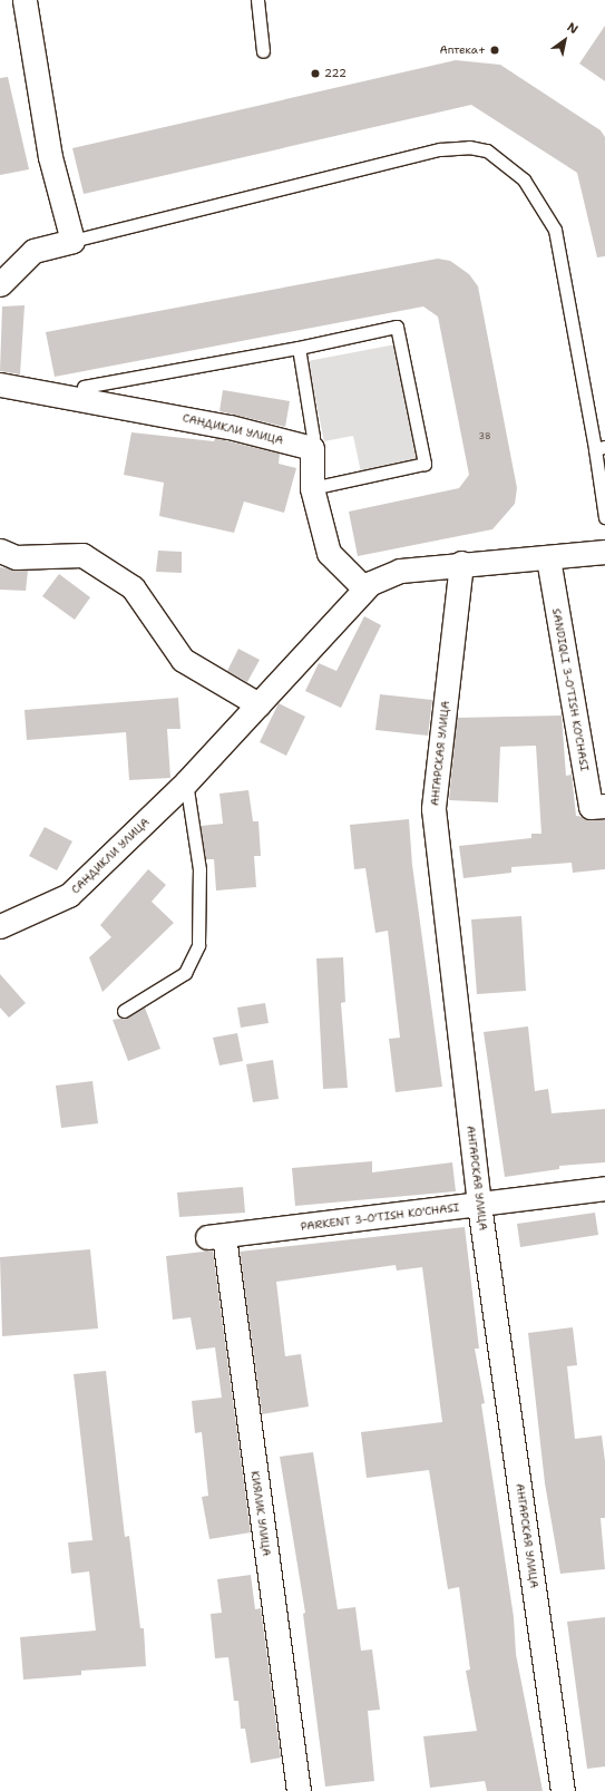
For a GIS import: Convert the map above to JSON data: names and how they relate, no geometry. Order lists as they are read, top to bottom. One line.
{"streets":{"street":["САНДИКЛИ УЛИЦА","SANDIQLI 3-O'TISH KO'CHASI","АНГАРСКАЯ УЛИЦА","PARKENT 3-O'TISH KO'CHASI","КИЯЛИК УЛИЦА"]},"crossings":[["САНДИКЛИ УЛИЦА","SANDIQLI 3-O'TISH KO'CHASI"],["САНДИКЛИ УЛИЦА","АНГАРСКАЯ УЛИЦА"],["АНГАРСКАЯ УЛИЦА","PARKENT 3-O'TISH KO'CHASI"],["PARKENT 3-O'TISH KO'CHASI","КИЯЛИК УЛИЦА"]],"places":["Аптека+","222"],"house_numbers":["38"],"north":"top right"}
